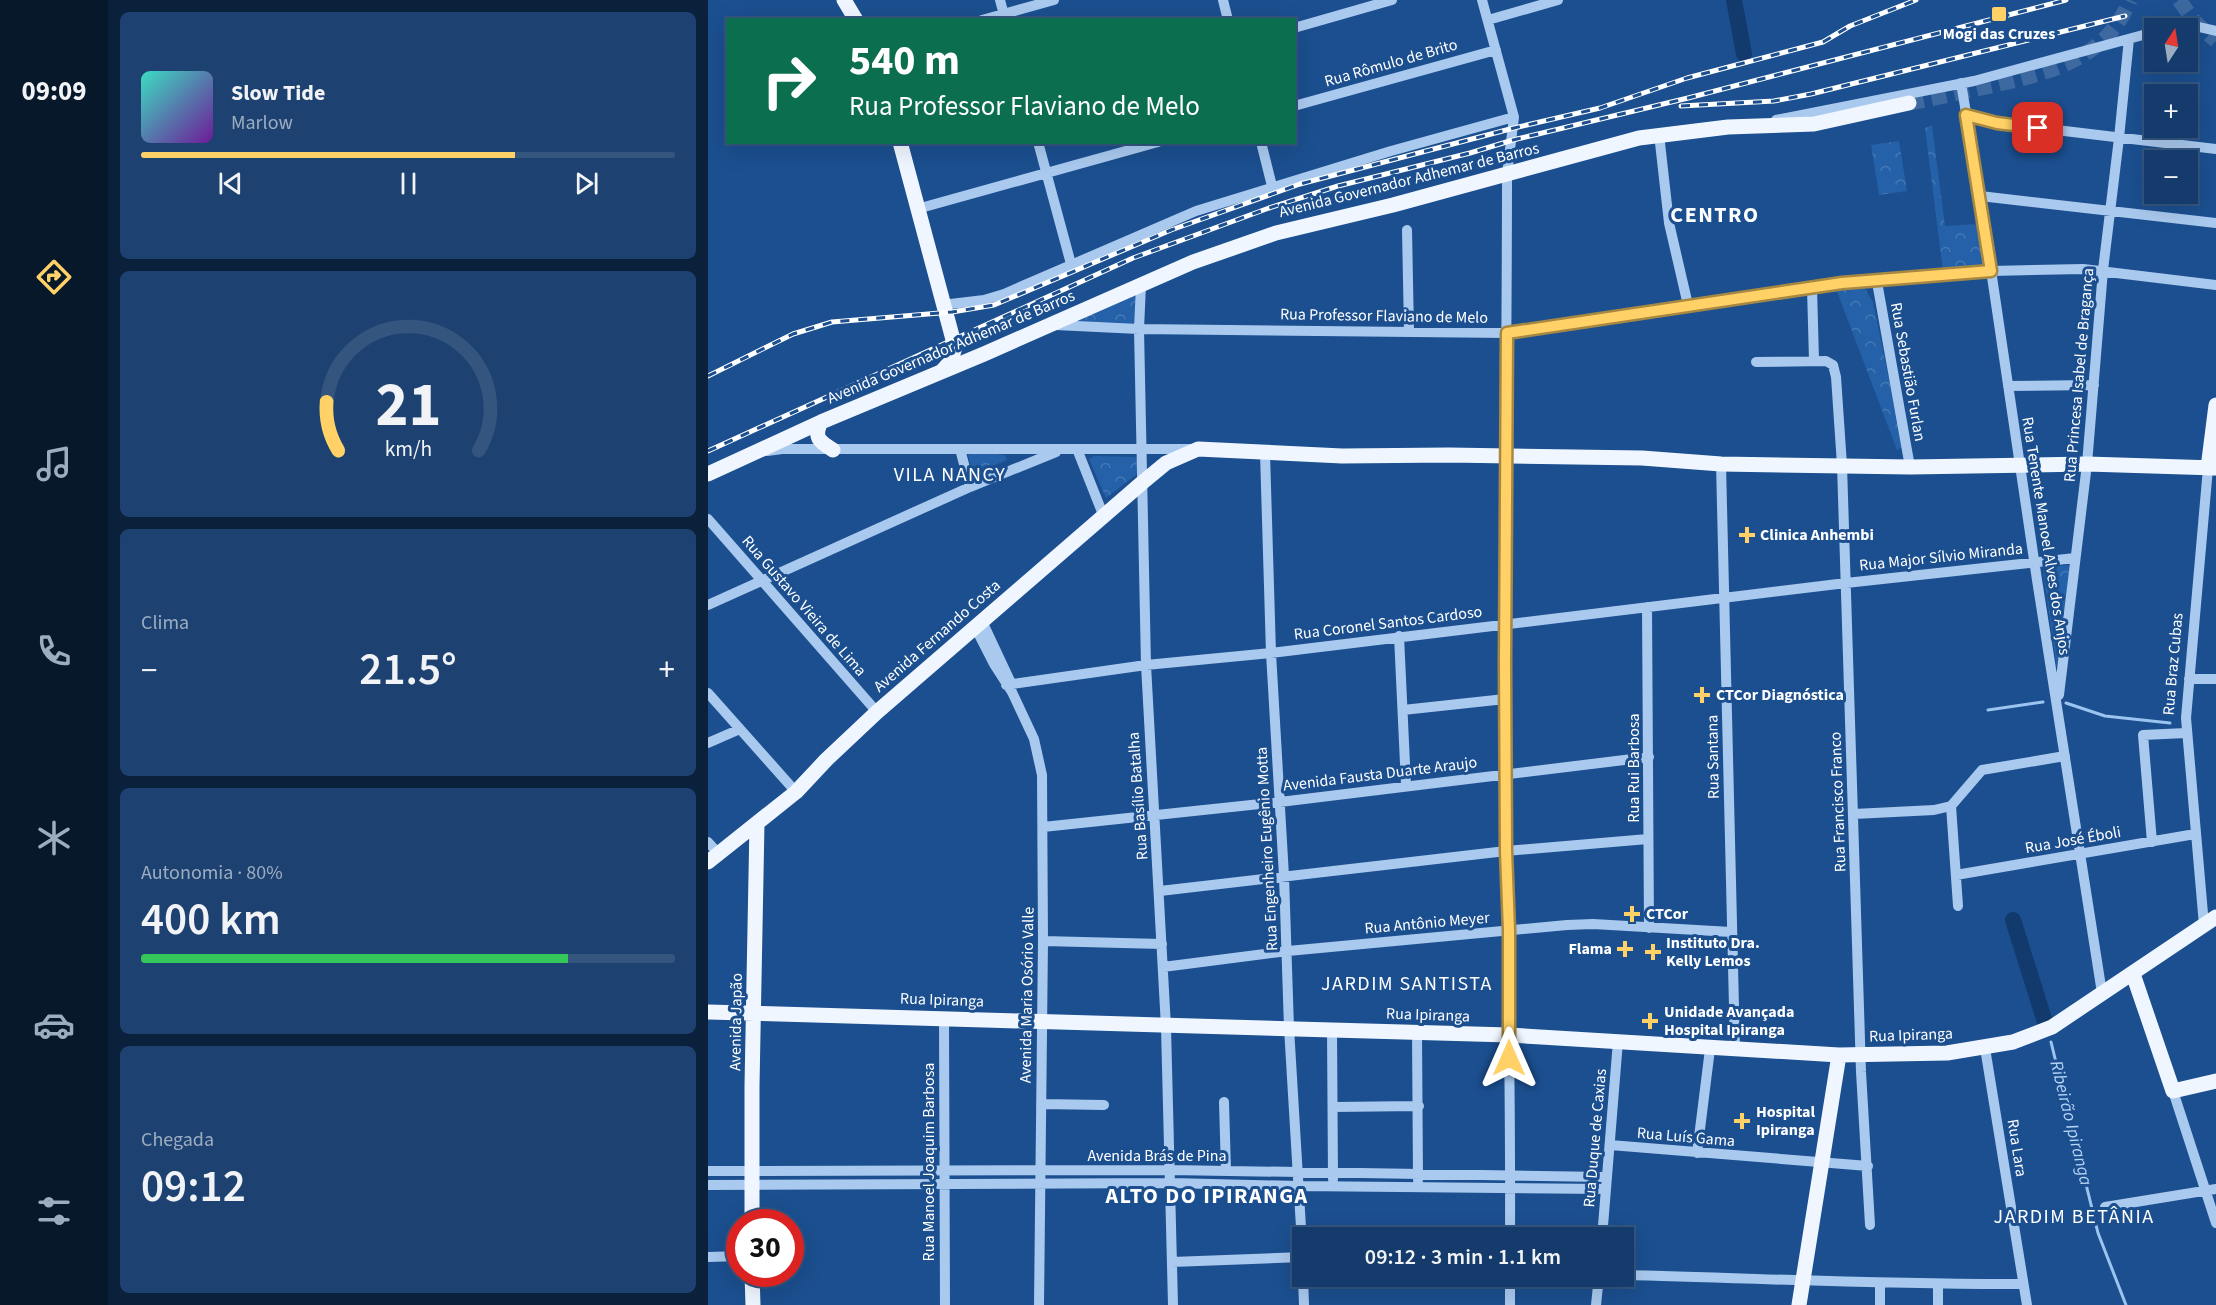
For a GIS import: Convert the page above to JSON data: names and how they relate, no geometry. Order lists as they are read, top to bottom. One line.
{"streets":{"main road":["Avenida Governador Adhemar de Barros","Avenida Fernando Costa","Rua Braz Cubas","Rua Ipiranga","Avenida Japão"],"street":["Rua Rômulo de Brito","Rua Professor Flaviano de Melo","Rua Sebastião Furlan","Rua Princesa Isabel de Bragança","Rua Tenente Manoel Alves dos Anjos","Rua Major Sílvio Miranda","Rua Gustavo Vieira de Lima","Rua Coronel Santos Cardoso","Rua Santana","Rua Rui Barbosa","Avenida Fausta Duarte Araujo","Rua Basílio Batalha","Rua Francisco Franco","Rua José Éboli","Rua Engenheiro Eugênio Motta","Rua Antônio Meyer","Avenida Maria Osório Valle","Rua Luís Gama","Rua Duque de Caxias","Rua Lara","Avenida Brás de Pina","Rua Manoel Joaquim Barbosa"]},"crossings":[["Avenida Governador Adhemar de Barros","Rua Professor Flaviano de Melo"],["Avenida Governador Adhemar de Barros","Rua Princesa Isabel de Bragança"],["Avenida Governador Adhemar de Barros","Rua Tenente Manoel Alves dos Anjos"],["Avenida Governador Adhemar de Barros","Rua Basílio Batalha"],["Rua Professor Flaviano de Melo","Rua Sebastião Furlan"],["Rua Professor Flaviano de Melo","Rua Princesa Isabel de Bragança"],["Rua Professor Flaviano de Melo","Rua Tenente Manoel Alves dos Anjos"],["Rua Professor Flaviano de Melo","Rua Basílio Batalha"],["Rua Princesa Isabel de Bragança","Rua Tenente Manoel Alves dos Anjos"],["Rua Princesa Isabel de Bragança","Rua Major Sílvio Miranda"],["Rua Tenente Manoel Alves dos Anjos","Rua Major Sílvio Miranda"],["Rua Tenente Manoel Alves dos Anjos","Rua José Éboli"],["Rua Tenente Manoel Alves dos Anjos","Rua Ipiranga"],["Rua Major Sílvio Miranda","Rua Coronel Santos Cardoso"],["Rua Major Sílvio Miranda","Rua Francisco Franco"],["Rua Gustavo Vieira de Lima","Avenida Fernando Costa"],["Rua Coronel Santos Cardoso","Rua Santana"],["Rua Coronel Santos Cardoso","Rua Rui Barbosa"],["Rua Coronel Santos Cardoso","Rua Basílio Batalha"],["Rua Coronel Santos Cardoso","Rua Francisco Franco"],["Rua Coronel Santos Cardoso","Rua Engenheiro Eugênio Motta"],["Rua Coronel Santos Cardoso","Avenida Maria Osório Valle"],["Avenida Fernando Costa","Rua Basílio Batalha"],["Avenida Fernando Costa","Avenida Maria Osório Valle"],["Avenida Fernando Costa","Avenida Japão"],["Rua Braz Cubas","Rua José Éboli"],["Rua Braz Cubas","Rua Ipiranga"],["Rua Santana","Rua Antônio Meyer"],["Rua Santana","Rua Ipiranga"],["Rua Rui Barbosa","Avenida Fausta Duarte Araujo"],["Rua Rui Barbosa","Rua Antônio Meyer"],["Avenida Fausta Duarte Araujo","Rua Basílio Batalha"],["Avenida Fausta Duarte Araujo","Rua Engenheiro Eugênio Motta"],["Avenida Fausta Duarte Araujo","Avenida Maria Osório Valle"],["Rua Basílio Batalha","Rua Antônio Meyer"],["Rua Basílio Batalha","Rua Ipiranga"],["Rua Basílio Batalha","Avenida Brás de Pina"],["Rua Francisco Franco","Rua Ipiranga"],["Rua Francisco Franco","Rua Luís Gama"],["Rua Engenheiro Eugênio Motta","Rua Antônio Meyer"],["Rua Engenheiro Eugênio Motta","Rua Ipiranga"],["Rua Engenheiro Eugênio Motta","Avenida Brás de Pina"],["Avenida Maria Osório Valle","Rua Ipiranga"],["Avenida Maria Osório Valle","Avenida Brás de Pina"],["Rua Ipiranga","Avenida Japão"],["Rua Ipiranga","Rua Duque de Caxias"],["Rua Ipiranga","Rua Lara"],["Rua Ipiranga","Rua Manoel Joaquim Barbosa"],["Avenida Japão","Avenida Brás de Pina"],["Rua Luís Gama","Rua Duque de Caxias"],["Rua Duque de Caxias","Avenida Brás de Pina"],["Avenida Brás de Pina","Rua Manoel Joaquim Barbosa"]],"districts":["CENTRO","VILA NANCY","JARDIM SANTISTA","ALTO DO IPIRANGA","JARDIM BETÂNIA"],"water":["Ribeirão Ipiranga"],"places":{"transit":["Mogi das Cruzes"],"health":["Clinica Anhembi","CTCor Diagnóstica","CTCor","Flama","Instituto Dra. Kelly Lemos","Unidade Avançada Hospital Ipiranga","Hospital Ipiranga"]},"north":"top","page":{"tabs":"09:09","map_buttons":["+","−"],"turn":["540 m","Rua Professor Flaviano de Melo"],"song":["Slow Tide","Marlow"],"tile":["Clima",["Autonomia · 80%","400 km"],["Chegada","09:12"]],"heat":["−","21.5°","+"],"limit":"30","trip":"09:12 · 3 min · 1.1 km","gauge":["21","km/h"]}}
